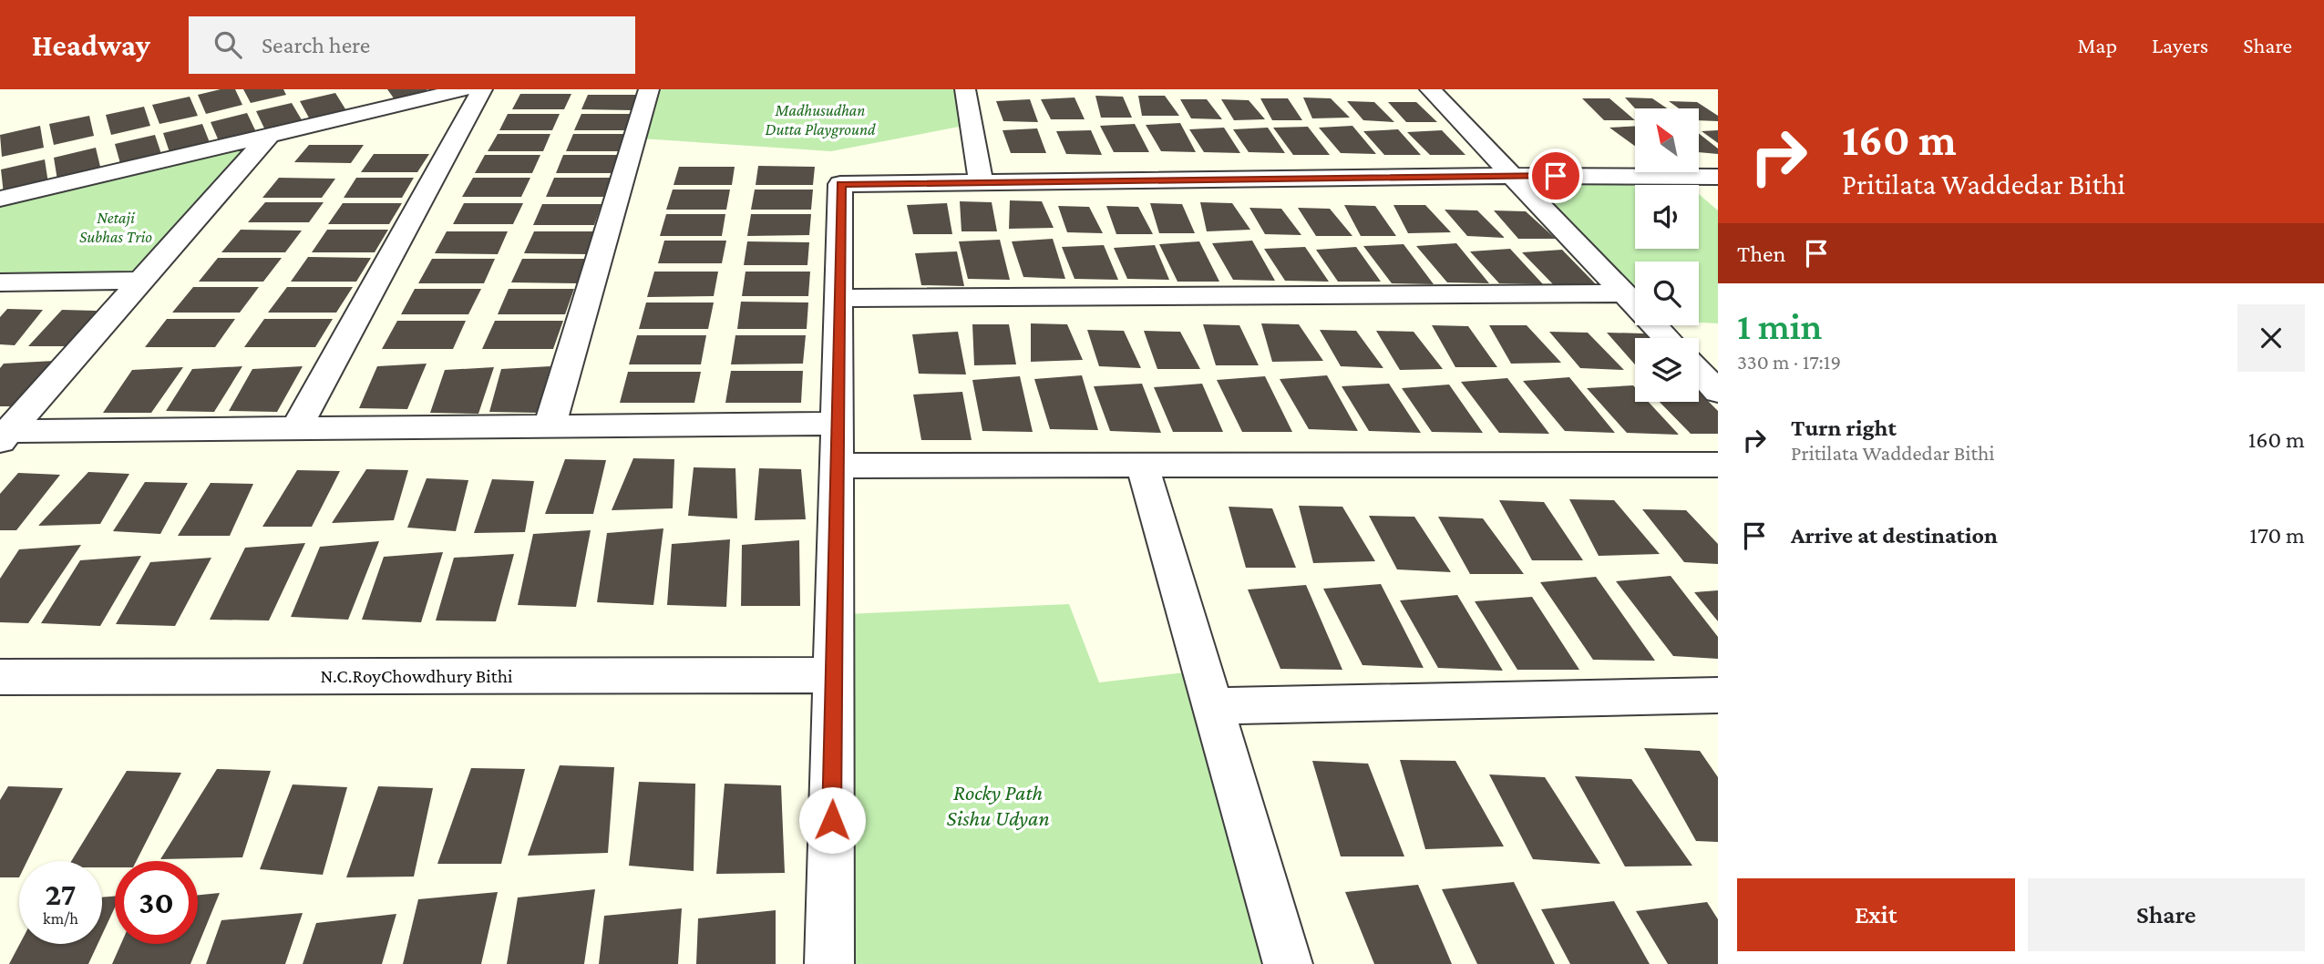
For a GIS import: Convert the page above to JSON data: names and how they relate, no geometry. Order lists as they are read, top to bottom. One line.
{"streets":{"street":["N.C.RoyChowdhury Bithi"]},"parks":["Madhusudhan Dutta Playground","Netaji Subhas Trio","Rocky Path Sishu Udyan"],"north":"top left","page":{"header":"Headway","search":"Search here","nav":["Map","Layers","Share"],"turn":["160 m","Pritilata Waddedar Bithi"],"then":"Then","heading":["1 min","330 m · 17:19"],"list":[{"name":"Turn right","note":"Pritilata Waddedar Bithi","value":"160 m"},{"name":"Arrive at destination","value":"170 m"}],"speed":"27 km/h","limit":"30","buttons":["Exit","Share"]}}
